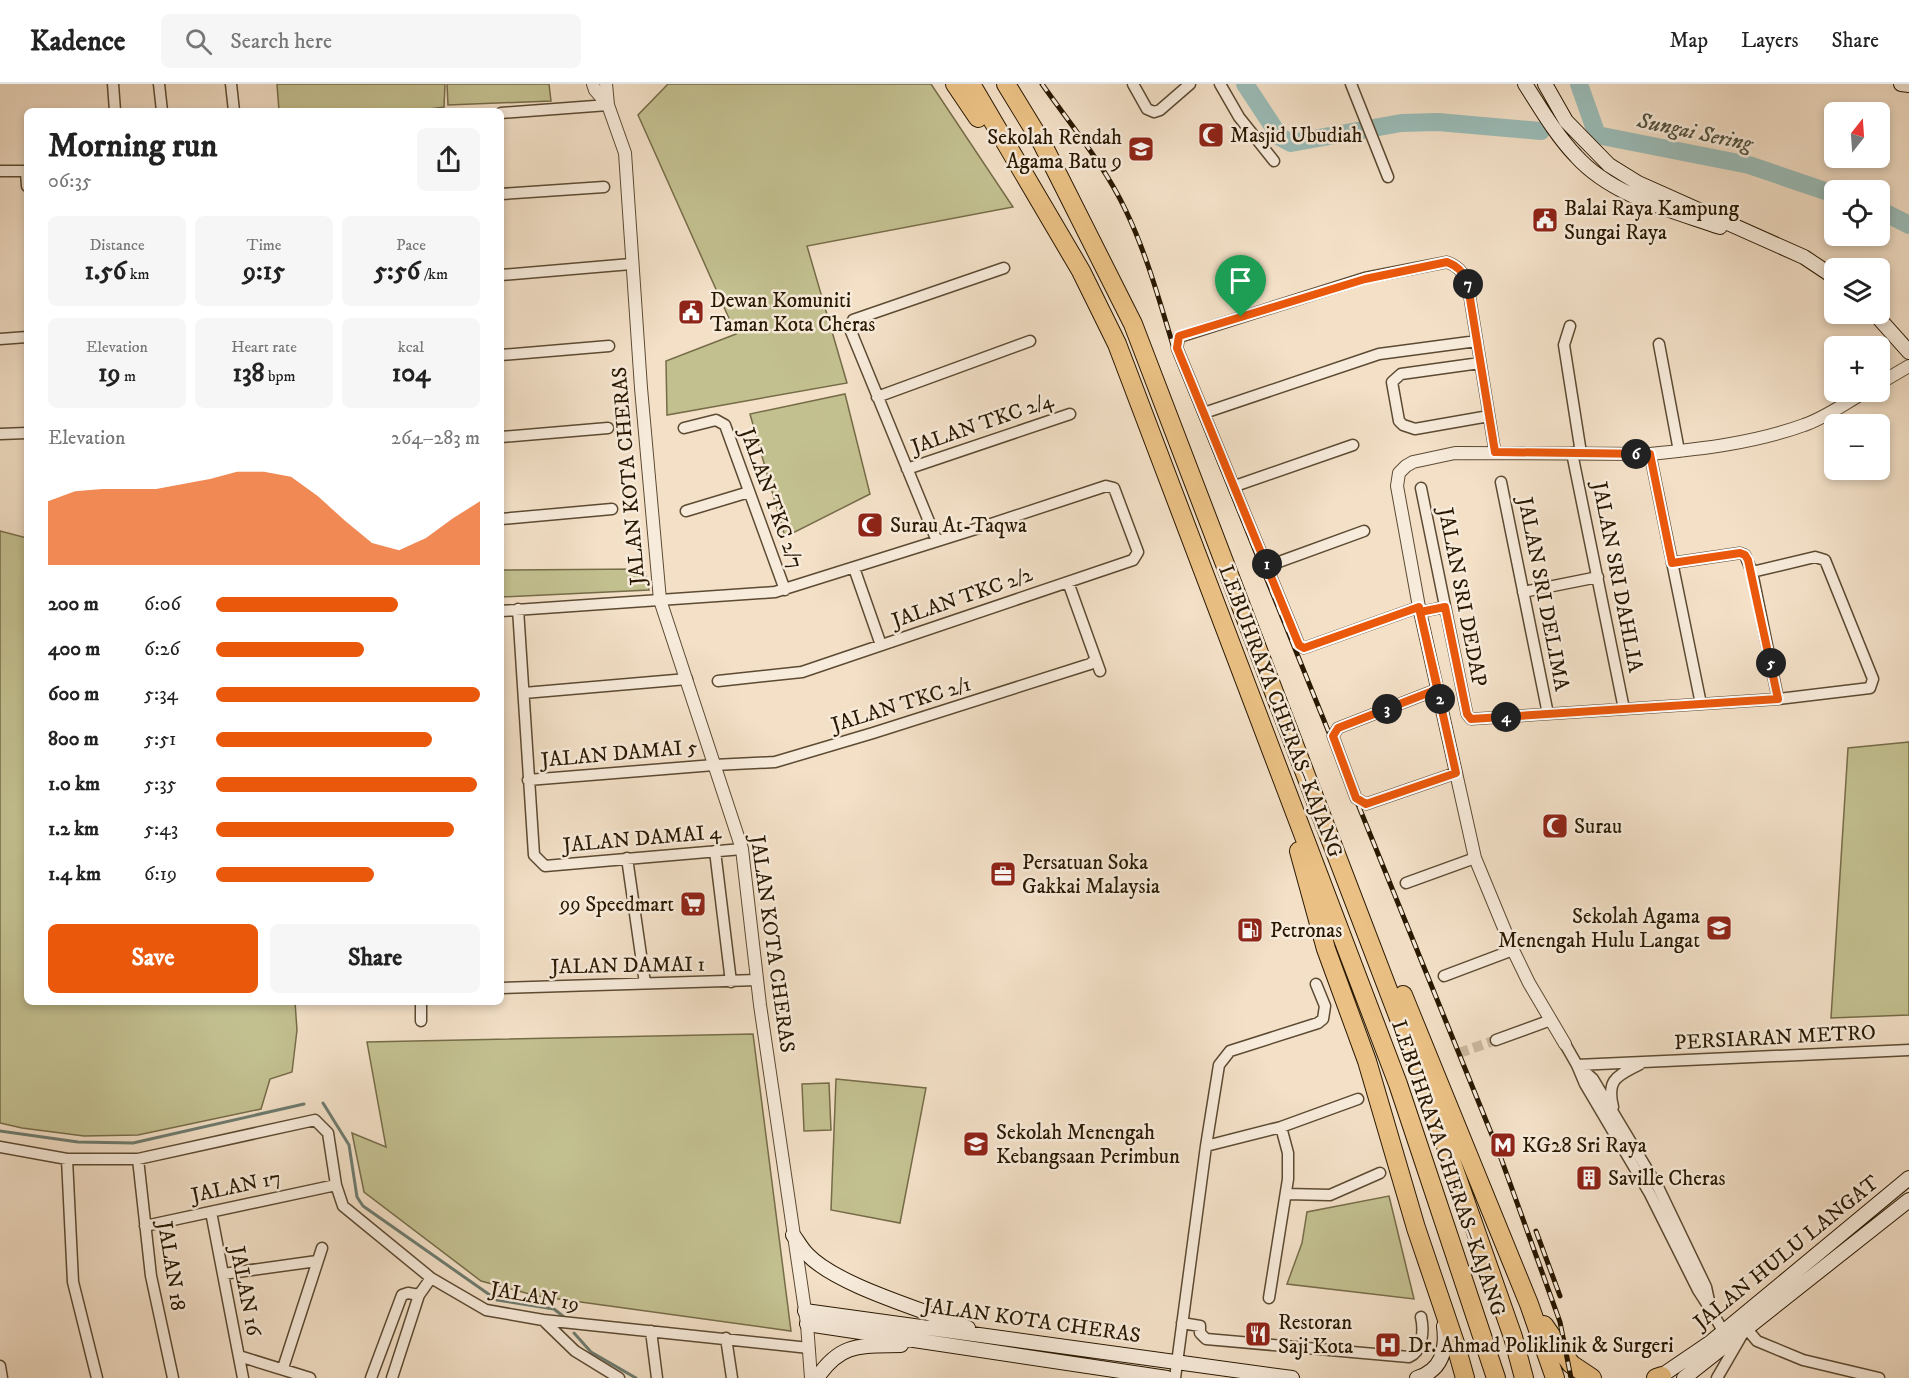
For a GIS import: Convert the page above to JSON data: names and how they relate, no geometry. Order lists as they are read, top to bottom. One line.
{"streets":{"highway":["LEBUHRAYA CHERAS–KAJANG"],"main road":["JALAN KOTA CHERAS","JALAN HULU LANGAT"],"street":["JALAN TKC 2/4","JALAN TKC 2/7","JALAN SRI DAHLIA","JALAN SRI DELIMA","JALAN TKC 2/2","JALAN SRI DEDAP","JALAN TKC 2/1","JALAN DAMAI 5","JALAN DAMAI 4","JALAN DAMAI 1","PERSIARAN METRO","JALAN 17","JALAN 18","JALAN 16","JALAN 19"]},"crossings":[["JALAN KOTA CHERAS","JALAN TKC 2/1"],["JALAN KOTA CHERAS","JALAN DAMAI 5"],["JALAN KOTA CHERAS","JALAN DAMAI 4"],["JALAN KOTA CHERAS","JALAN DAMAI 1"],["JALAN SRI DELIMA","JALAN SRI DEDAP"],["JALAN TKC 2/1","JALAN DAMAI 5"],["JALAN DAMAI 5","JALAN DAMAI 4"],["JALAN 17","JALAN 18"],["JALAN 17","JALAN 16"],["JALAN 17","JALAN 19"],["JALAN 18","JALAN 19"]],"water":["Sungai Sering"],"places":{"mosque":["Masjid Ubudiah","Surau At-Taqwa","Surau"],"school or university":["Sekolah Rendah Agama Batu 9","Sekolah Agama Menengah Hulu Langat","Sekolah Menengah Kebangsaan Perimbun"],"public building":["Balai Raya Kampung Sungai Raya","Dewan Komuniti Taman Kota Cheras"],"office":["Persatuan Soka Gakkai Malaysia"],"supermarket":["99 Speedmart"],"fuel station":["Petronas"],"metro station":["KG28 Sri Raya"],"building":["Saville Cheras"],"restaurant":["Restoran Saji Kota"],"hospital":["Dr. Ahmad Poliklinik & Surgeri"]},"north":"top","page":{"header":"Kadence","search":"Search here","nav":["Map","Layers","Share"],"map_buttons":["+","−"],"heading":["Morning run","06:35"],"stats":[["Distance","1.56 km"],["Time","9:15"],["Pace","5:56 /km"],["Elevation","19 m"],["Heart rate","138 bpm"],["kcal","104"]],"pins":["7","6","1","5","2","3","4"],"chart":["Elevation","264–283 m"],"list":[{"name":"200 m","note":"6:06"},{"name":"400 m","note":"6:26"},{"name":"600 m","note":"5:34"},{"name":"800 m","note":"5:51"},{"name":"1.0 km","note":"5:35"},{"name":"1.2 km","note":"5:43"},{"name":"1.4 km","note":"6:19"}],"buttons":["Save","Share"]}}
